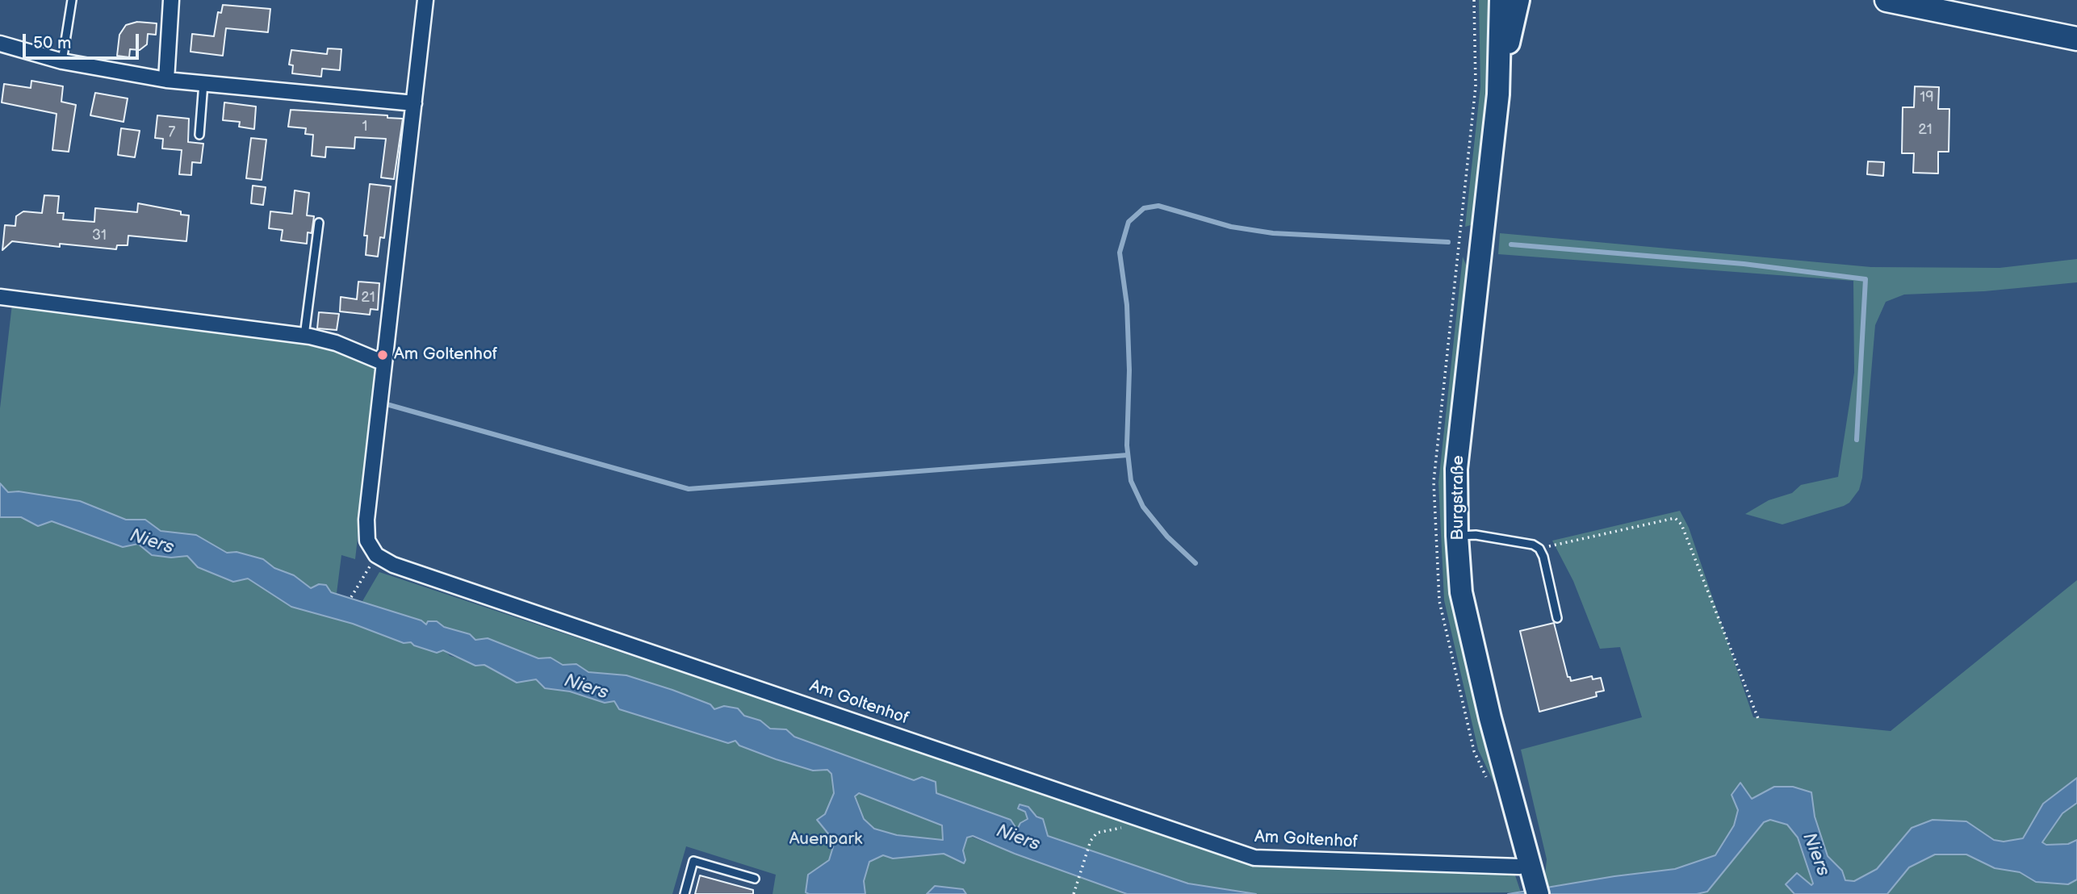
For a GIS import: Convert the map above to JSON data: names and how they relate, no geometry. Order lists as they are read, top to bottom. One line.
{"streets":{"street":["Burgstraße","Am Goltenhof"]},"crossings":[["Burgstraße","Am Goltenhof"]],"water":["Niers"],"parks":["Auenpark"],"places":["Am Goltenhof"],"house_numbers":["19","1","21","7","31","21"],"scale_bar":"50 m"}
